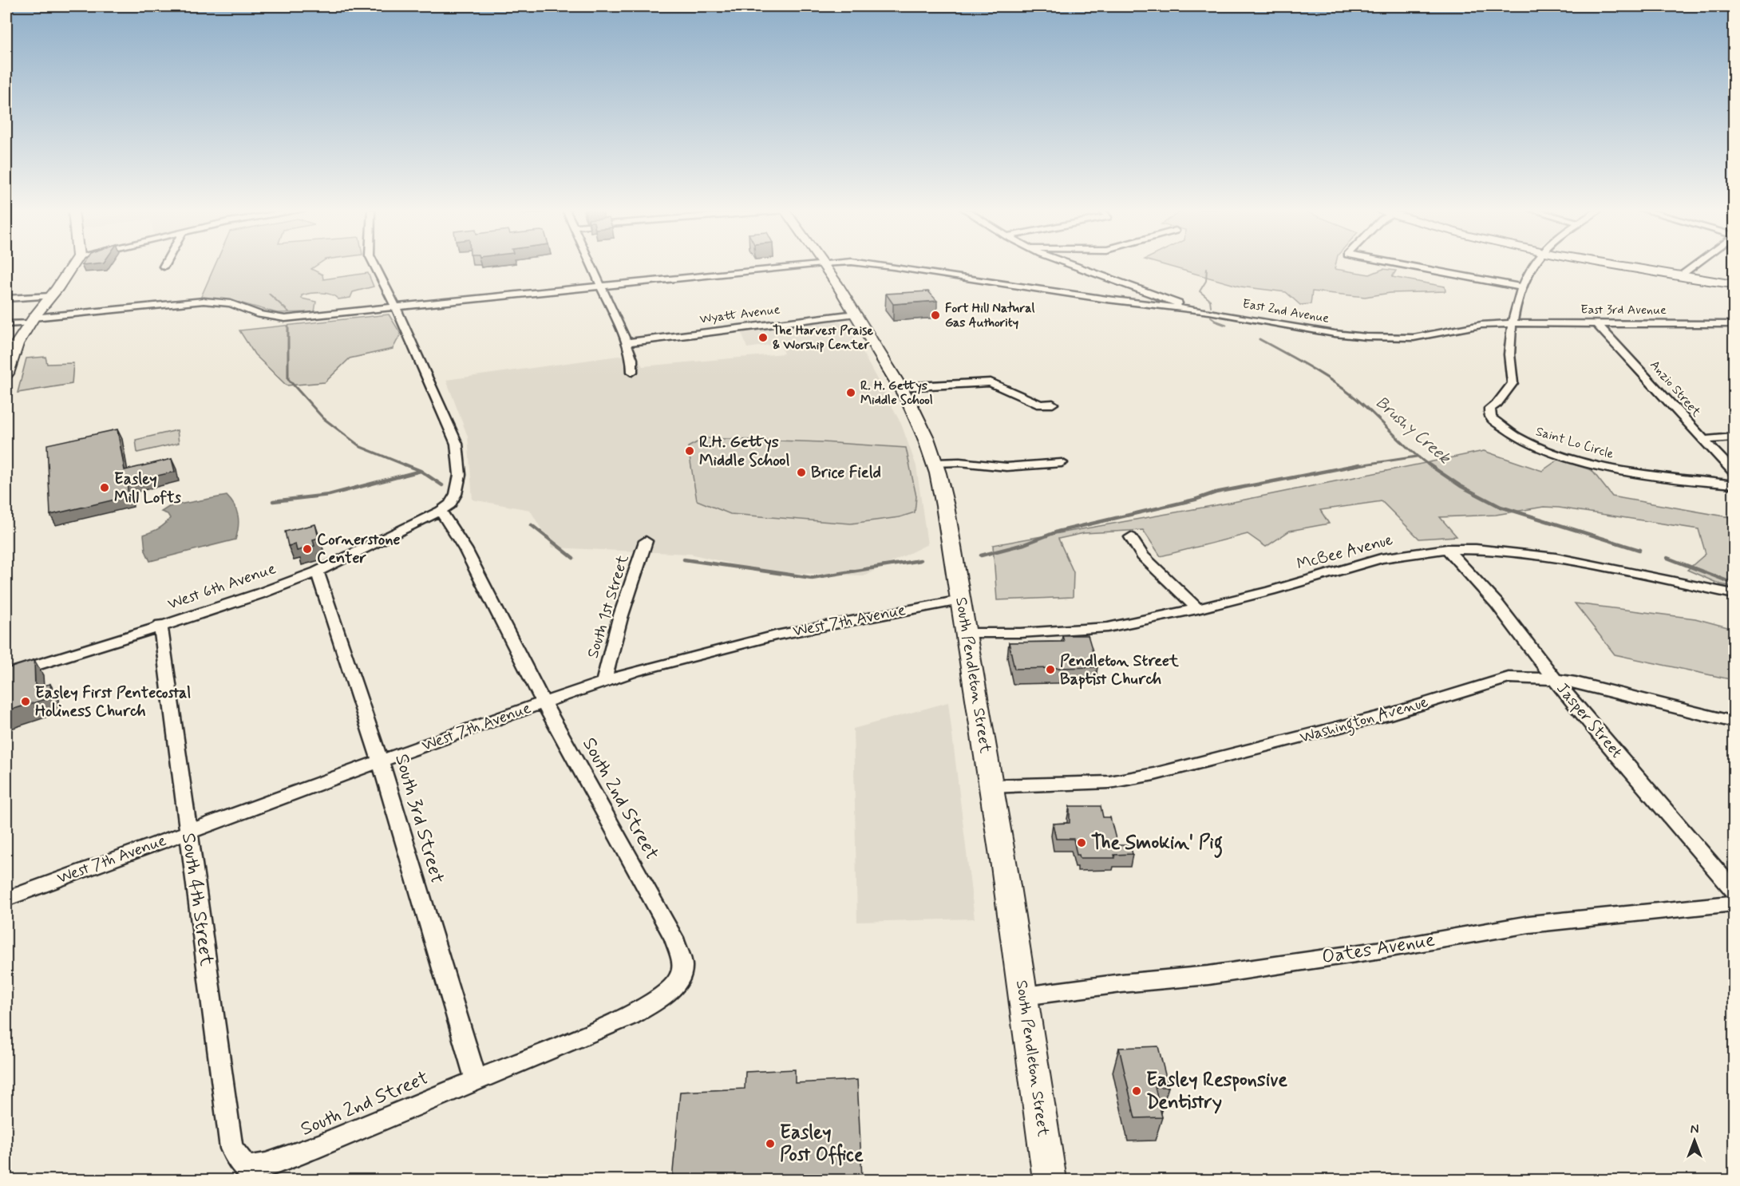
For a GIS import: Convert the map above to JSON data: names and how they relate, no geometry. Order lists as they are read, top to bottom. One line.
{"streets":{"main road":["South Pendleton Street"],"street":["East 3rd Avenue","East 2nd Avenue","Wyatt Avenue","Anzio Street","Saint Lo Circle","McBee Avenue","West 6th Avenue","South 1st Street","West 7th Avenue","Washington Avenue","Jasper Street","South 2nd Street","South 3rd Street","South 4th Street","Oates Avenue"]},"crossings":[["East 3rd Avenue","East 2nd Avenue"],["East 3rd Avenue","Anzio Street"],["East 3rd Avenue","Saint Lo Circle"],["East 2nd Avenue","Saint Lo Circle"],["Wyatt Avenue","South Pendleton Street"],["McBee Avenue","South Pendleton Street"],["McBee Avenue","Jasper Street"],["West 6th Avenue","South 2nd Street"],["West 6th Avenue","South 3rd Street"],["West 6th Avenue","South 4th Street"],["South 1st Street","West 7th Avenue"],["West 7th Avenue","South Pendleton Street"],["West 7th Avenue","South 2nd Street"],["West 7th Avenue","South 3rd Street"],["West 7th Avenue","South 4th Street"],["South Pendleton Street","Washington Avenue"],["South Pendleton Street","Oates Avenue"],["Washington Avenue","Jasper Street"],["South 2nd Street","South 3rd Street"],["South 2nd Street","South 4th Street"]],"water":["Brushy Creek"],"places":["Fort Hill Natural Gas Authority","The Harvest Praise & Worship Center","R. H. Gettys Middle School","R.H. Gettys Middle School","Brice Field","Easley Mill Lofts","Cornerstone Center","Pendleton Street Baptist Church","Easley First Pentecostal Holiness Church","The Smokin' Pig","Easley Responsive Dentistry","Easley Post Office"],"north":"top"}
